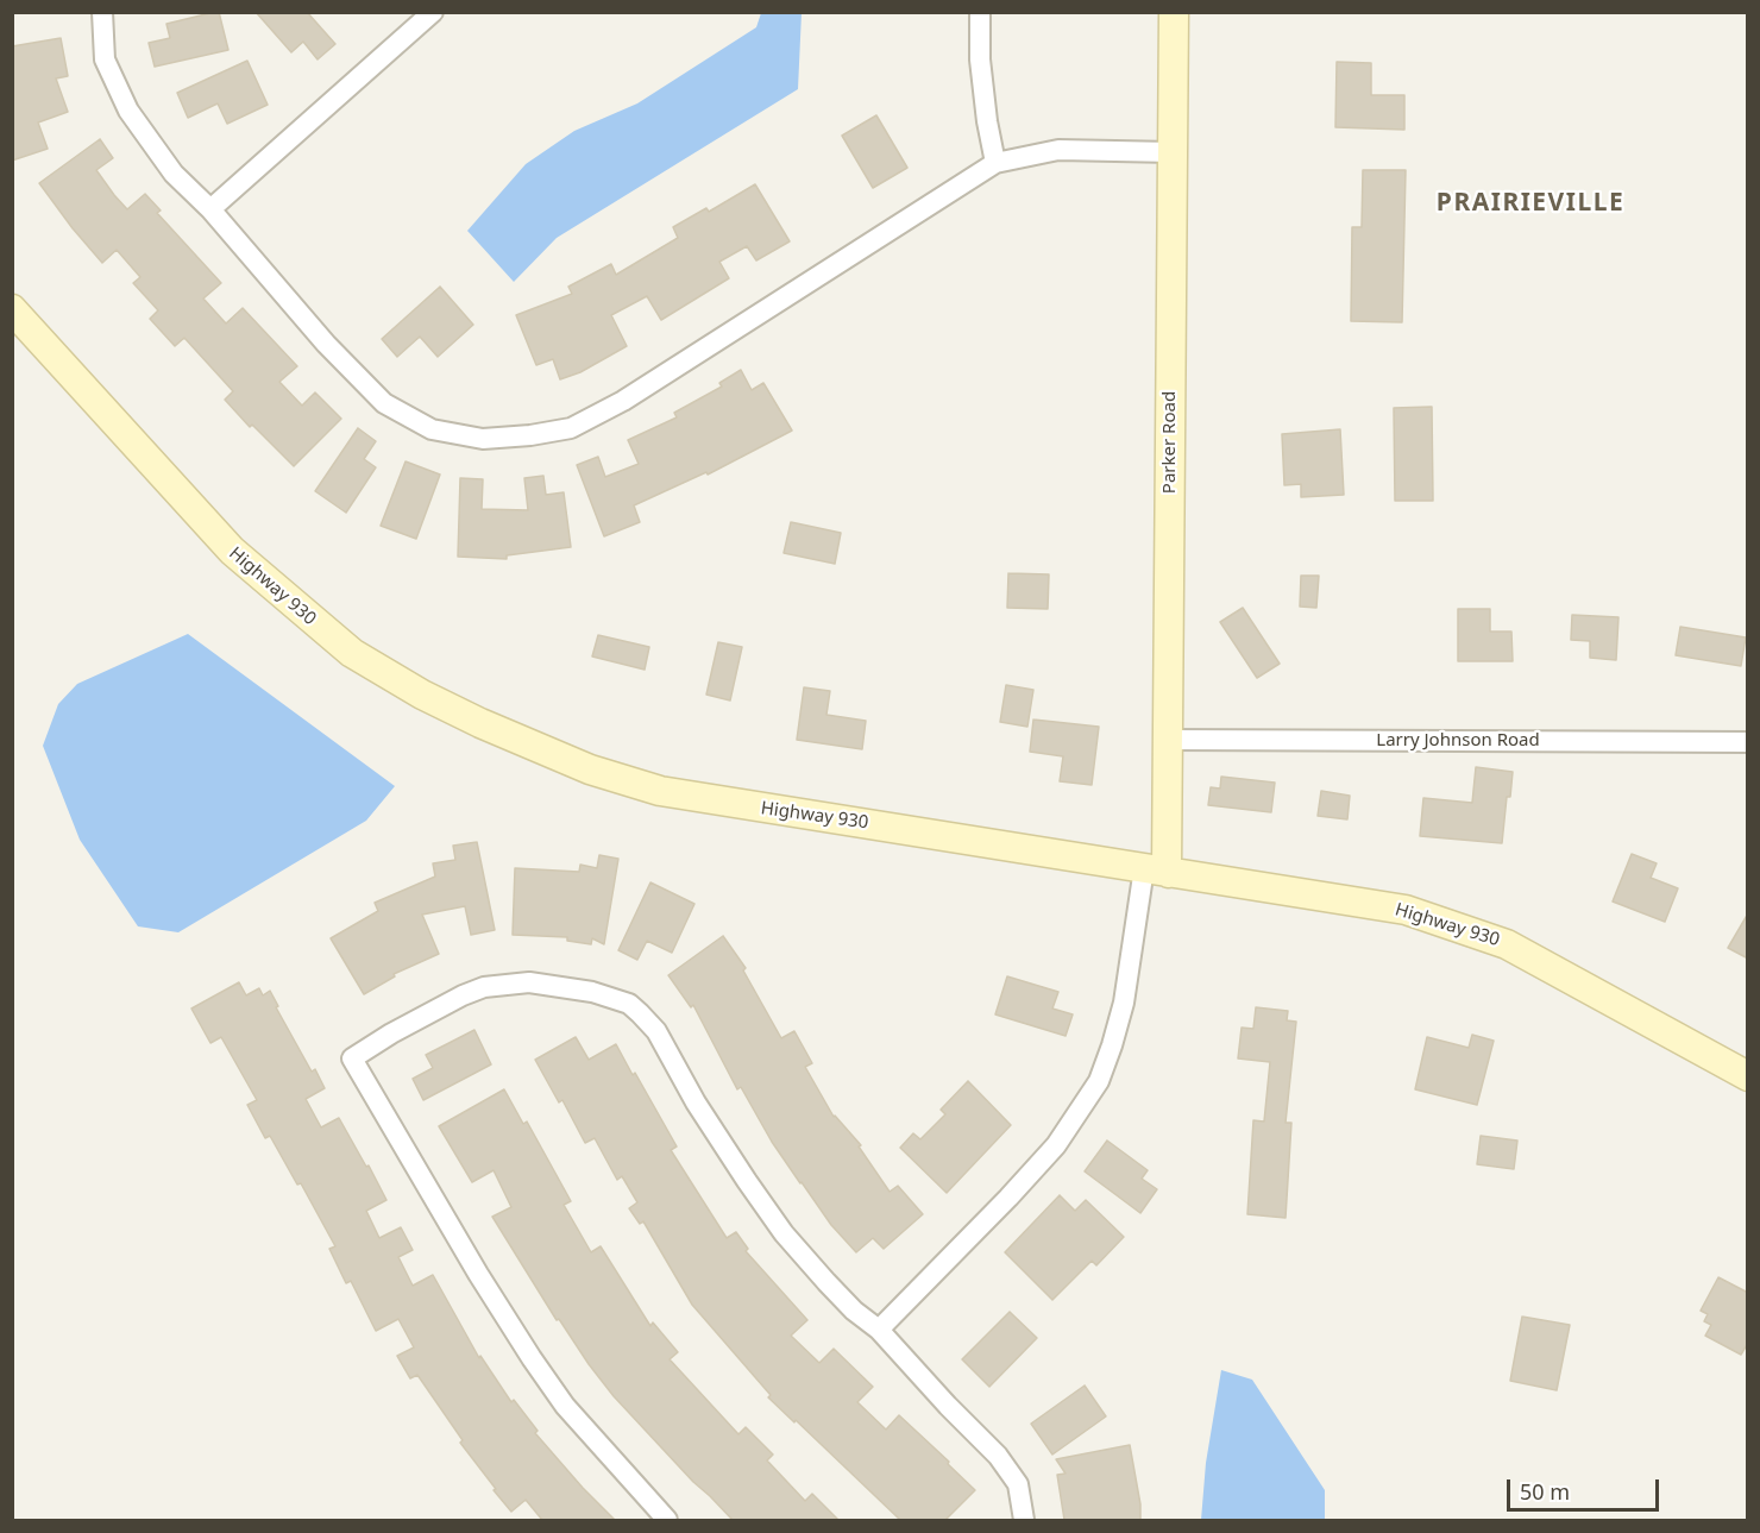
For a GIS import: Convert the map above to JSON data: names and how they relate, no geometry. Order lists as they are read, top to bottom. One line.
{"streets":{"street":["Parker Road","Highway 930","Larry Johnson Road"]},"crossings":[["Parker Road","Highway 930"],["Parker Road","Larry Johnson Road"]],"districts":["PRAIRIEVILLE"],"scale_bar":"50 m"}
